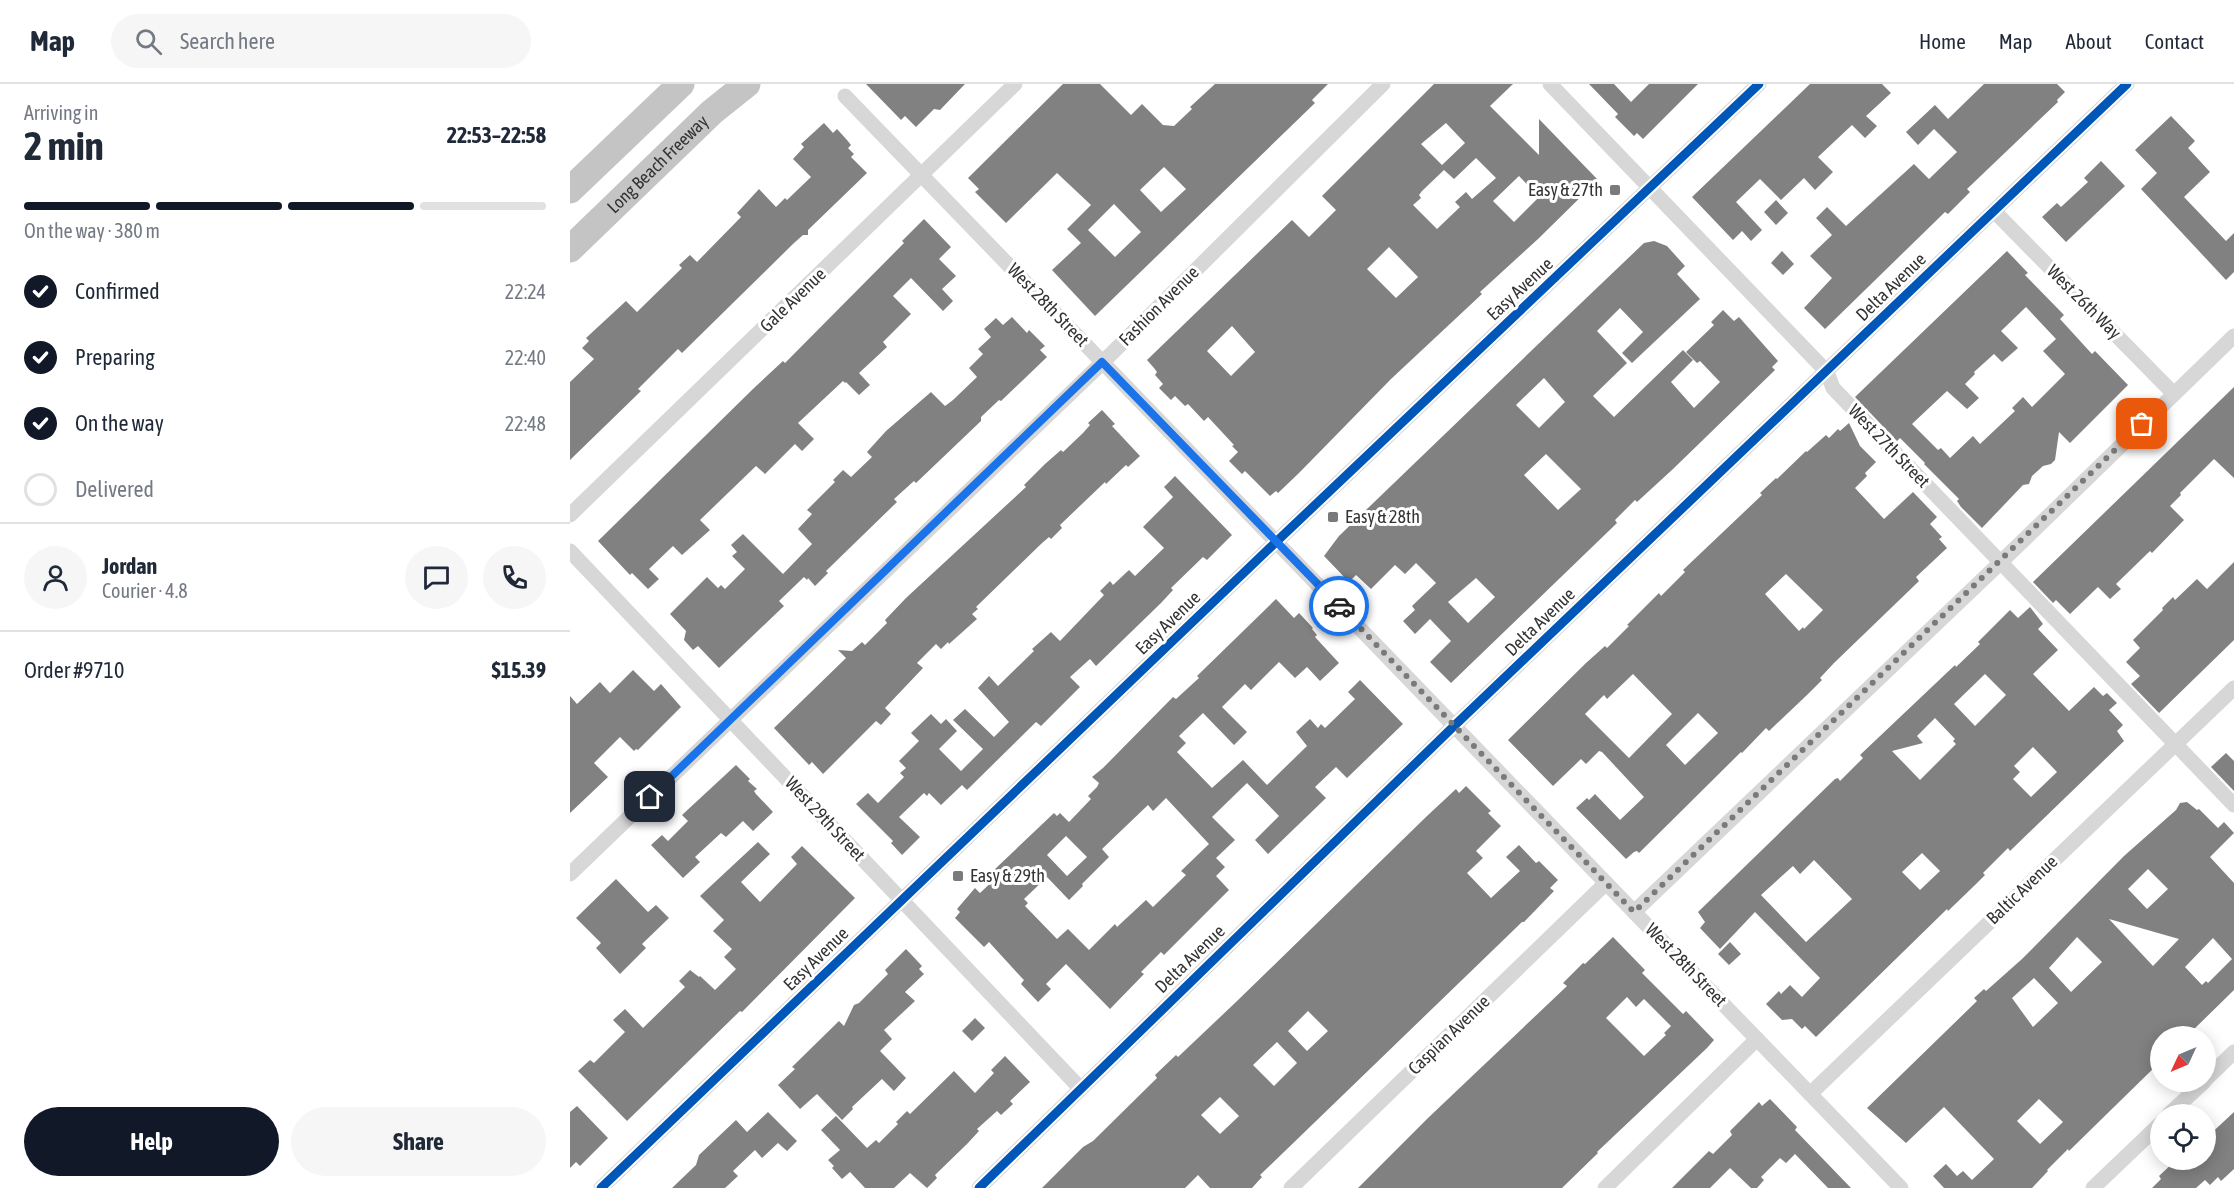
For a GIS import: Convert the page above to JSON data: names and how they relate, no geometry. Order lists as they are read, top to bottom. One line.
{"streets":{"highway":["Long Beach Freeway"],"street":["Delta Avenue","Easy Avenue","Gale Avenue","West 26th Way","West 28th Street","Fashion Avenue","West 27th Street","West 29th Street","Baltic Avenue","Caspian Avenue"]},"crossings":[["Delta Avenue","West 26th Way"],["Delta Avenue","West 28th Street"],["Delta Avenue","West 27th Street"],["Delta Avenue","West 29th Street"],["Easy Avenue","West 28th Street"],["Easy Avenue","West 27th Street"],["Easy Avenue","West 29th Street"],["Gale Avenue","West 28th Street"],["West 28th Street","Fashion Avenue"],["West 28th Street","Baltic Avenue"],["West 28th Street","Caspian Avenue"],["Fashion Avenue","West 29th Street"],["West 27th Street","Baltic Avenue"]],"places":{"transit":["Easy & 27th","Easy & 28th","Easy & 29th"]},"north":"bottom left","page":{"header":"Map","search":"Search here","nav":["Home","Map","About","Contact"],"heading":["2 min","Arriving in","22:53–22:58"],"panel":["Jordan","Courier · 4.8","Order #9710","$15.39"],"bar":"On the way · 380 m","list":[["Confirmed","22:24"],["Preparing","22:40"],["On the way","22:48"],"Delivered"],"buttons":["Help","Share"]}}
